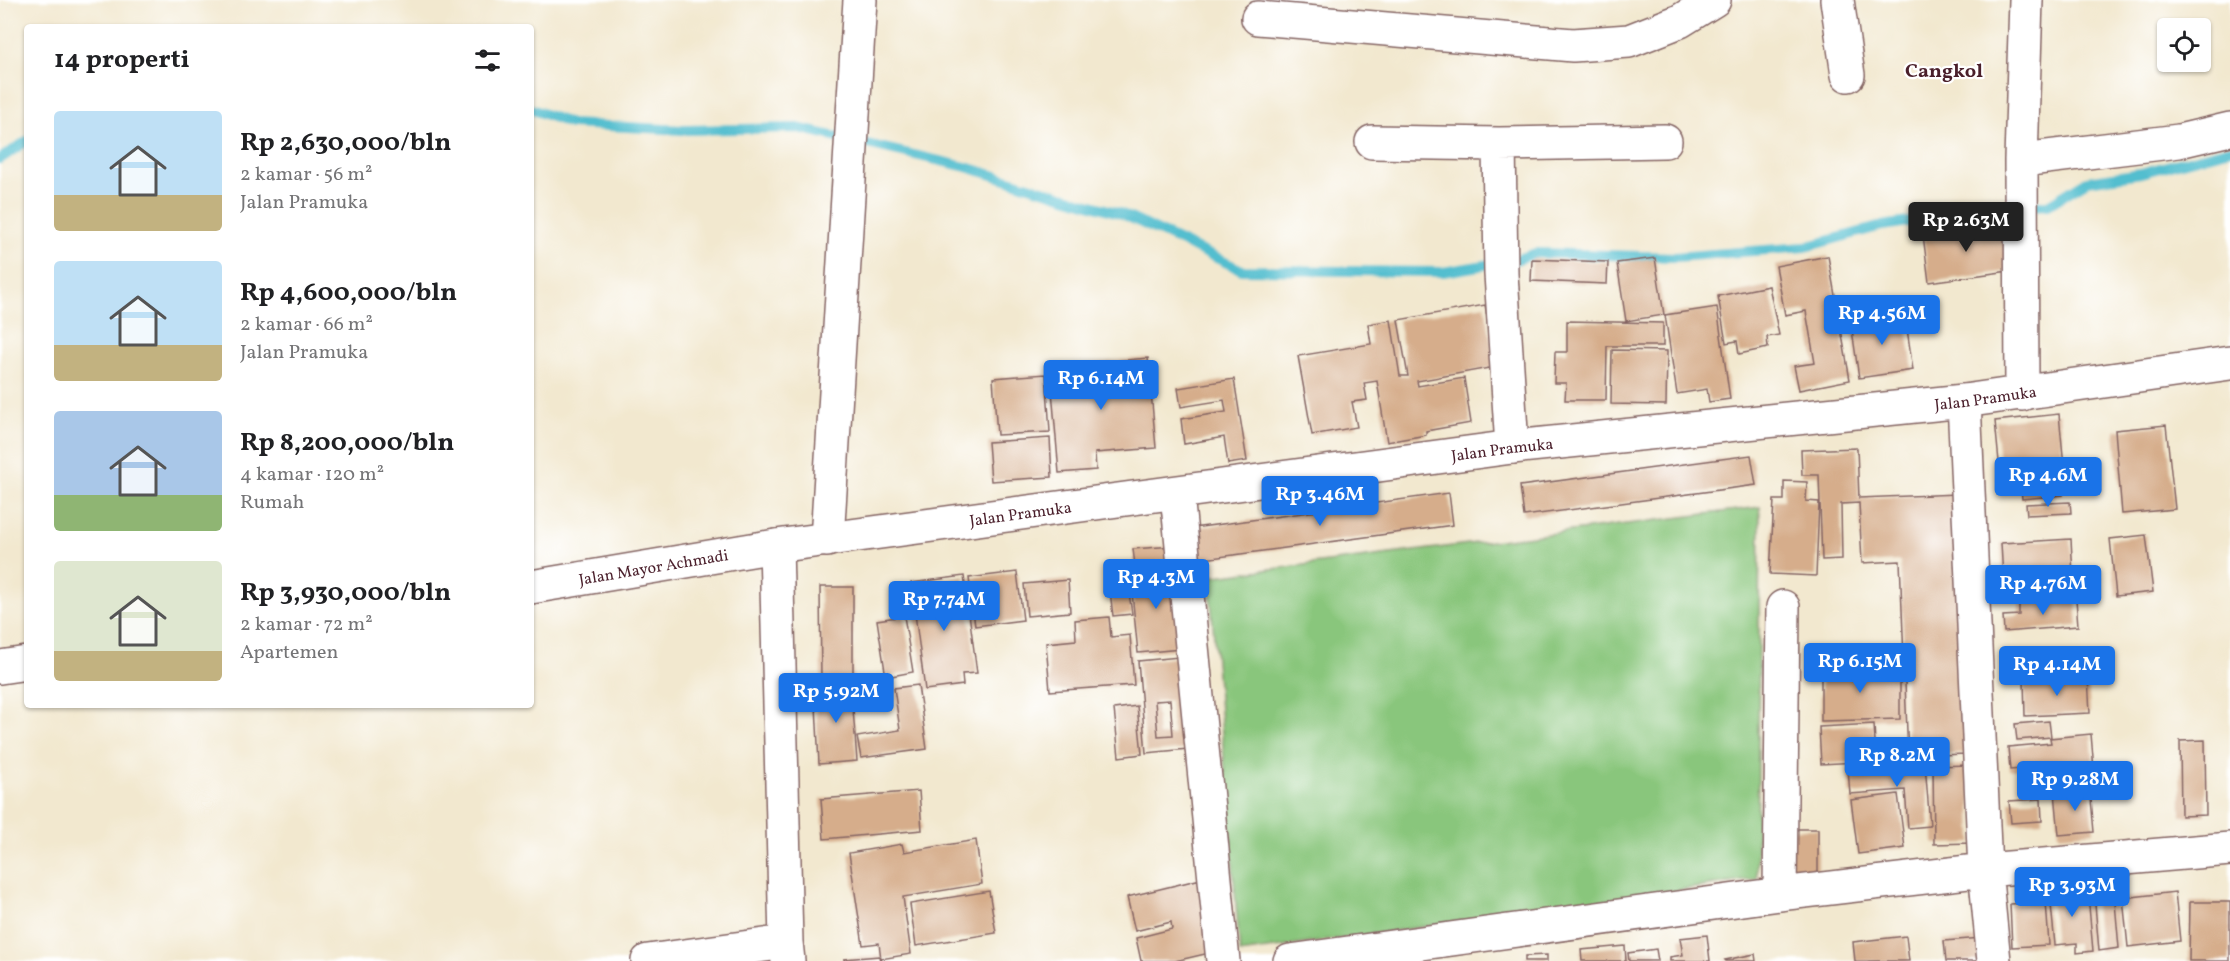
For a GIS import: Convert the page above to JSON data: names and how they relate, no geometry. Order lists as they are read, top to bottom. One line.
{"streets":{"street":["Jalan Pramuka","Jalan Mayor Achmadi"]},"crossings":[["Jalan Pramuka","Jalan Mayor Achmadi"]],"districts":["Cangkol"],"page":{"heading":"14 properti","list":[{"name":"Rp 2,630,000/bln","note":"2 kamar · 56 m² · Jalan Pramuka"},{"name":"Rp 4,600,000/bln","note":"2 kamar · 66 m² · Jalan Pramuka"},{"name":"Rp 8,200,000/bln","note":"4 kamar · 120 m² · Rumah"},{"name":"Rp 3,930,000/bln","note":"2 kamar · 72 m² · Apartemen"}],"price":["Rp 2.63M","Rp 4.56M","Rp 6.14M","Rp 4.6M","Rp 3.46M","Rp 4.3M","Rp 4.76M","Rp 7.74M","Rp 6.15M","Rp 4.14M","Rp 5.92M","Rp 8.2M","Rp 9.28M","Rp 3.93M"]}}
